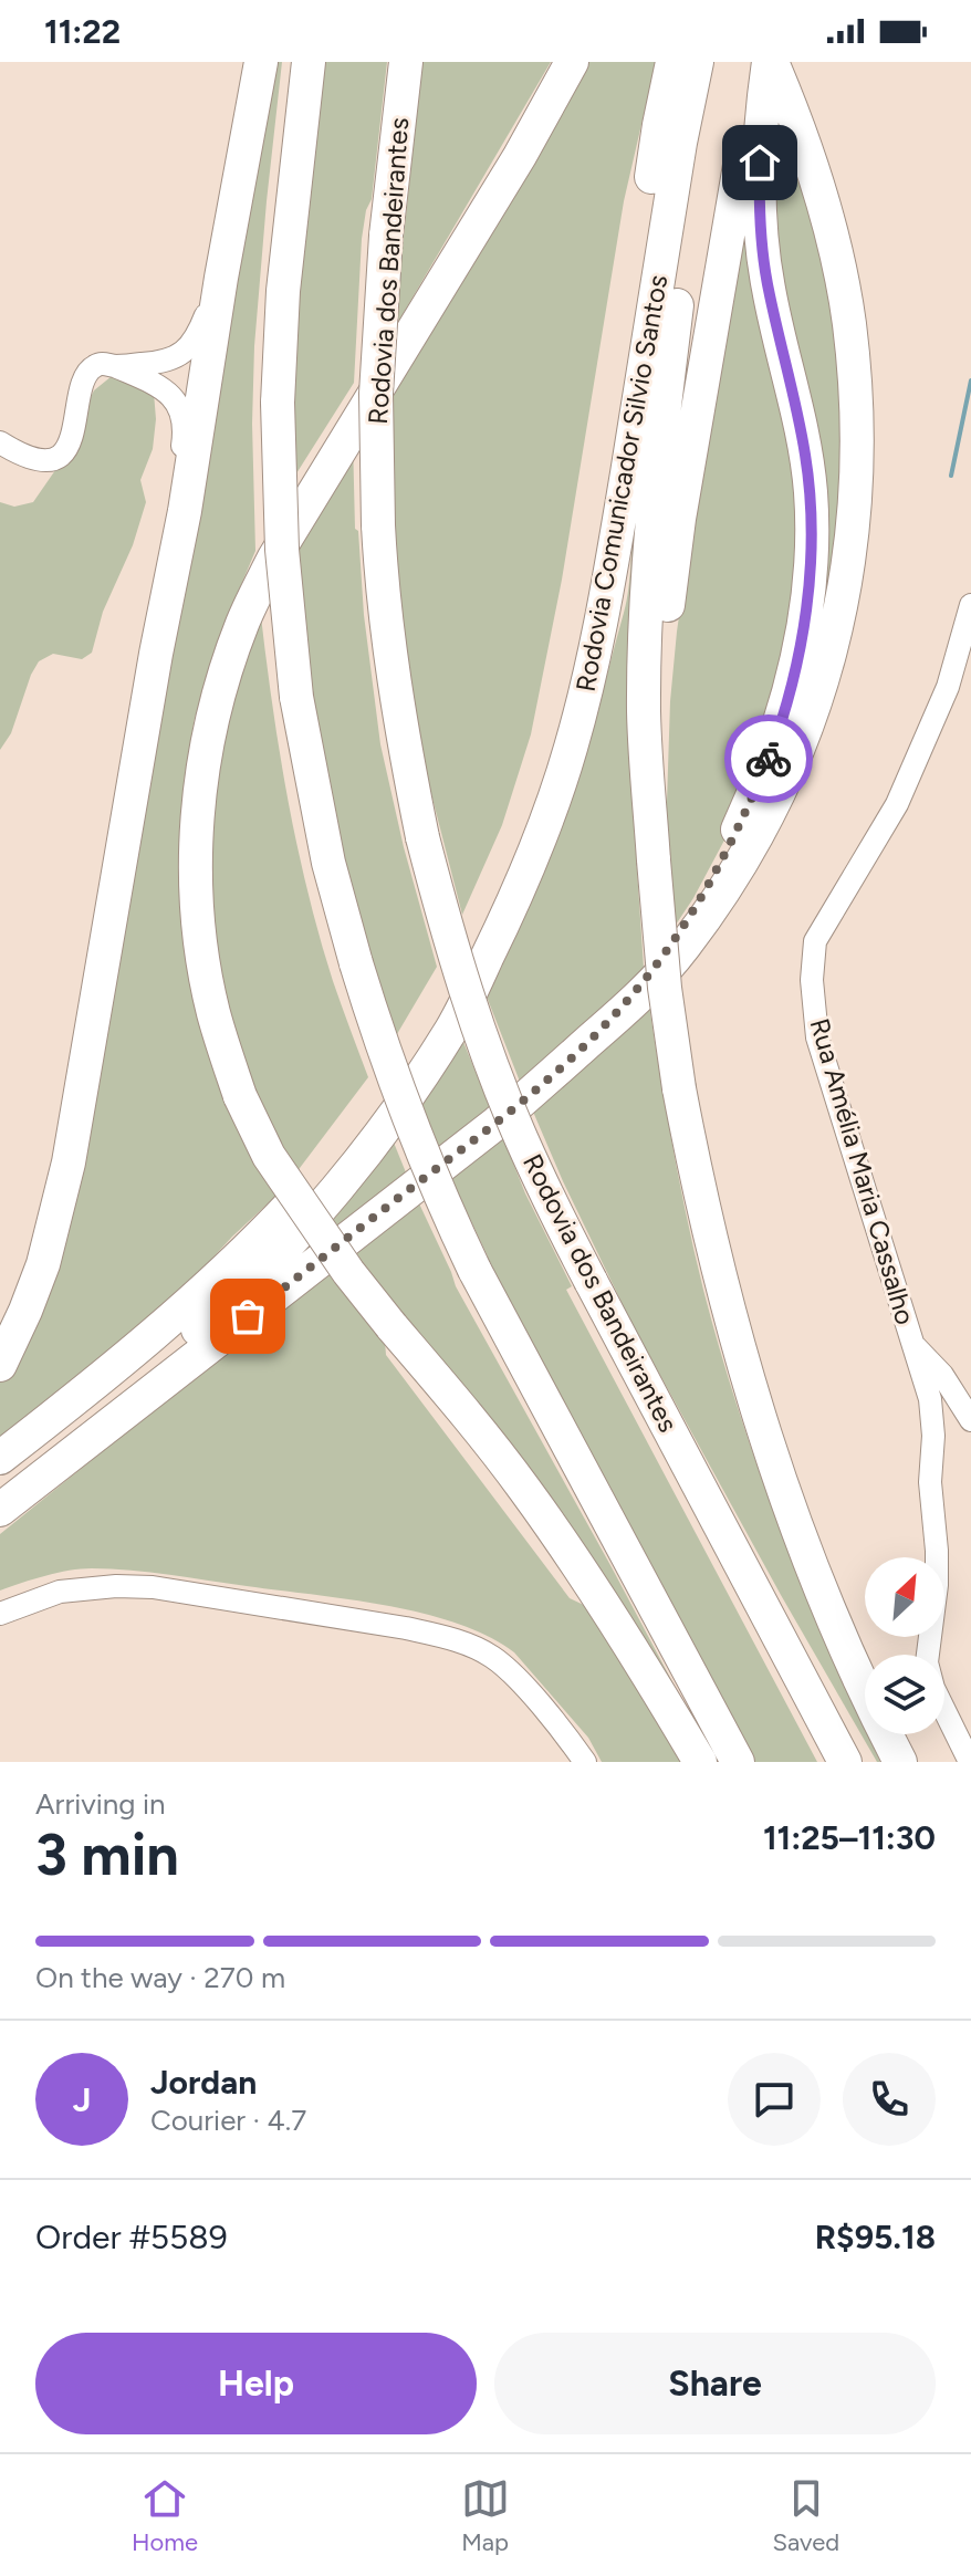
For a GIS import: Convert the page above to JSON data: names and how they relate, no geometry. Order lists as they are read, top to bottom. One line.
{"streets":{"highway":["Rodovia dos Bandeirantes","Rodovia Comunicador Silvio Santos"],"street":["Rua Amélia Maria Cassalho"]},"north":"top right","page":{"status":"11:22","heading":["3 min","Arriving in","11:25–11:30"],"panel":["Jordan","Courier · 4.7","Order #5589","R$95.18"],"bar":"On the way · 270 m","round":"J","buttons":["Help","Share"],"tabs":["Home","Map","Saved"]}}
